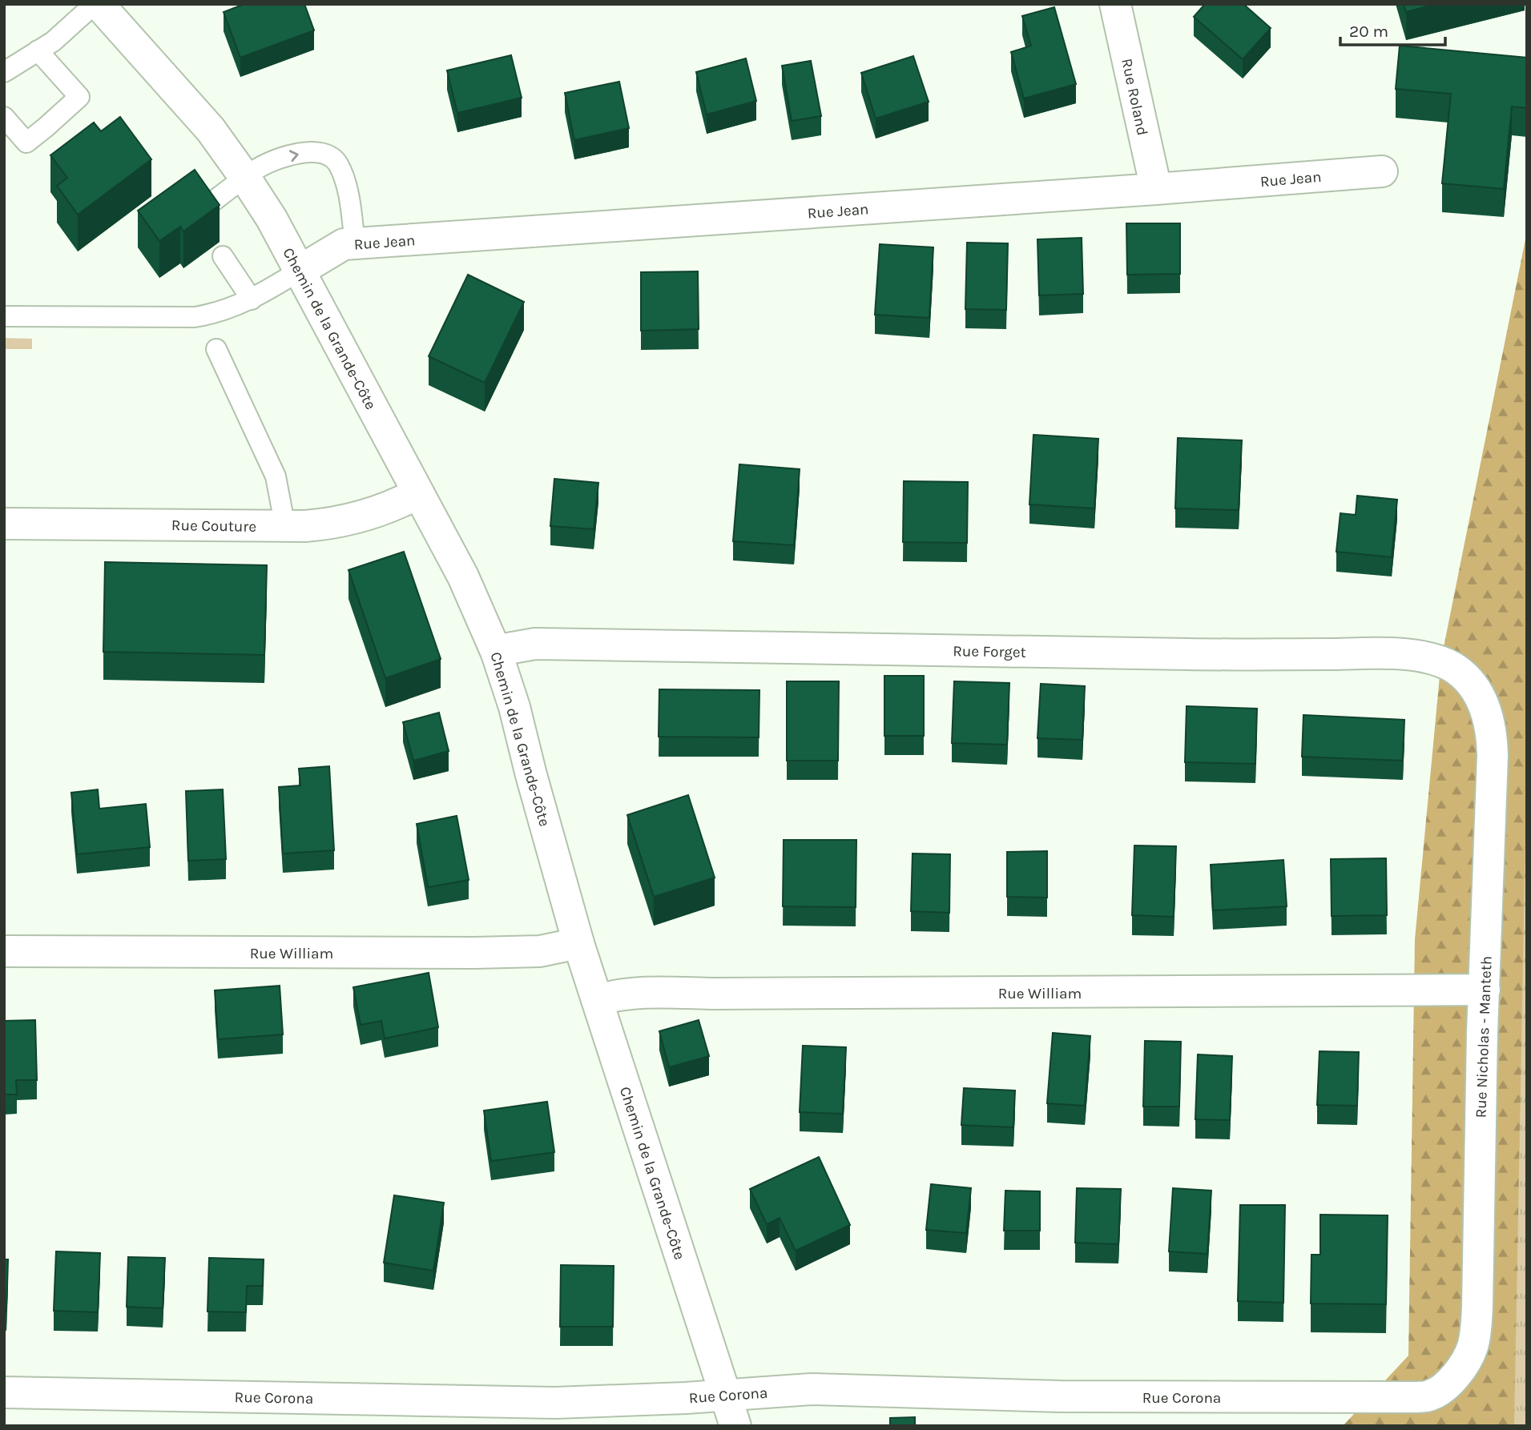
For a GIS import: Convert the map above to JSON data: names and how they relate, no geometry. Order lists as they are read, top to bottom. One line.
{"streets":{"street":["Rue Roland","Rue Jean","Chemin de la Grande-Côte","Rue Couture","Rue Forget","Rue William","Rue Nicholas - Manteth","Rue Corona"]},"crossings":[["Rue Roland","Rue Jean"],["Rue Jean","Chemin de la Grande-Côte"],["Chemin de la Grande-Côte","Rue Couture"],["Chemin de la Grande-Côte","Rue Forget"],["Chemin de la Grande-Côte","Rue William"],["Chemin de la Grande-Côte","Rue Corona"],["Rue Forget","Rue Nicholas - Manteth"],["Rue William","Rue Nicholas - Manteth"],["Rue Nicholas - Manteth","Rue Corona"]],"scale_bar":"20 m"}
